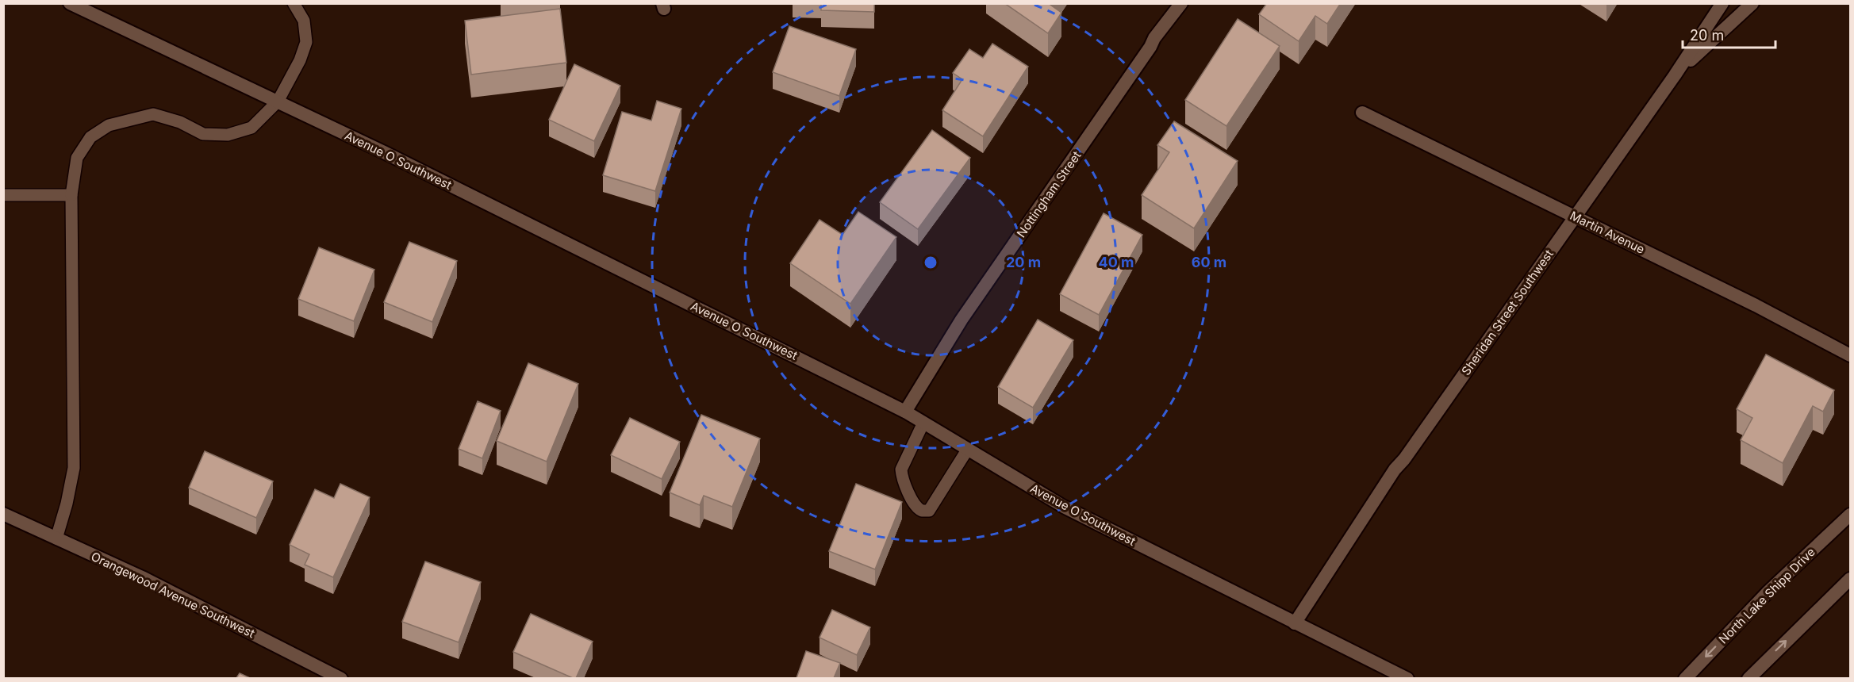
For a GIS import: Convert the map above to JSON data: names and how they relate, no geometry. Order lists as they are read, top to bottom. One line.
{"streets":{"street":["Avenue O Southwest","Nottingham Street","Martin Avenue","Sheridan Street Southwest","Orangewood Avenue Southwest","North Lake Shipp Drive"]},"crossings":[["Avenue O Southwest","Nottingham Street"],["Avenue O Southwest","Sheridan Street Southwest"],["Martin Avenue","Sheridan Street Southwest"]],"scale_bar":"20 m","rings":["20 m","40 m","60 m"]}
